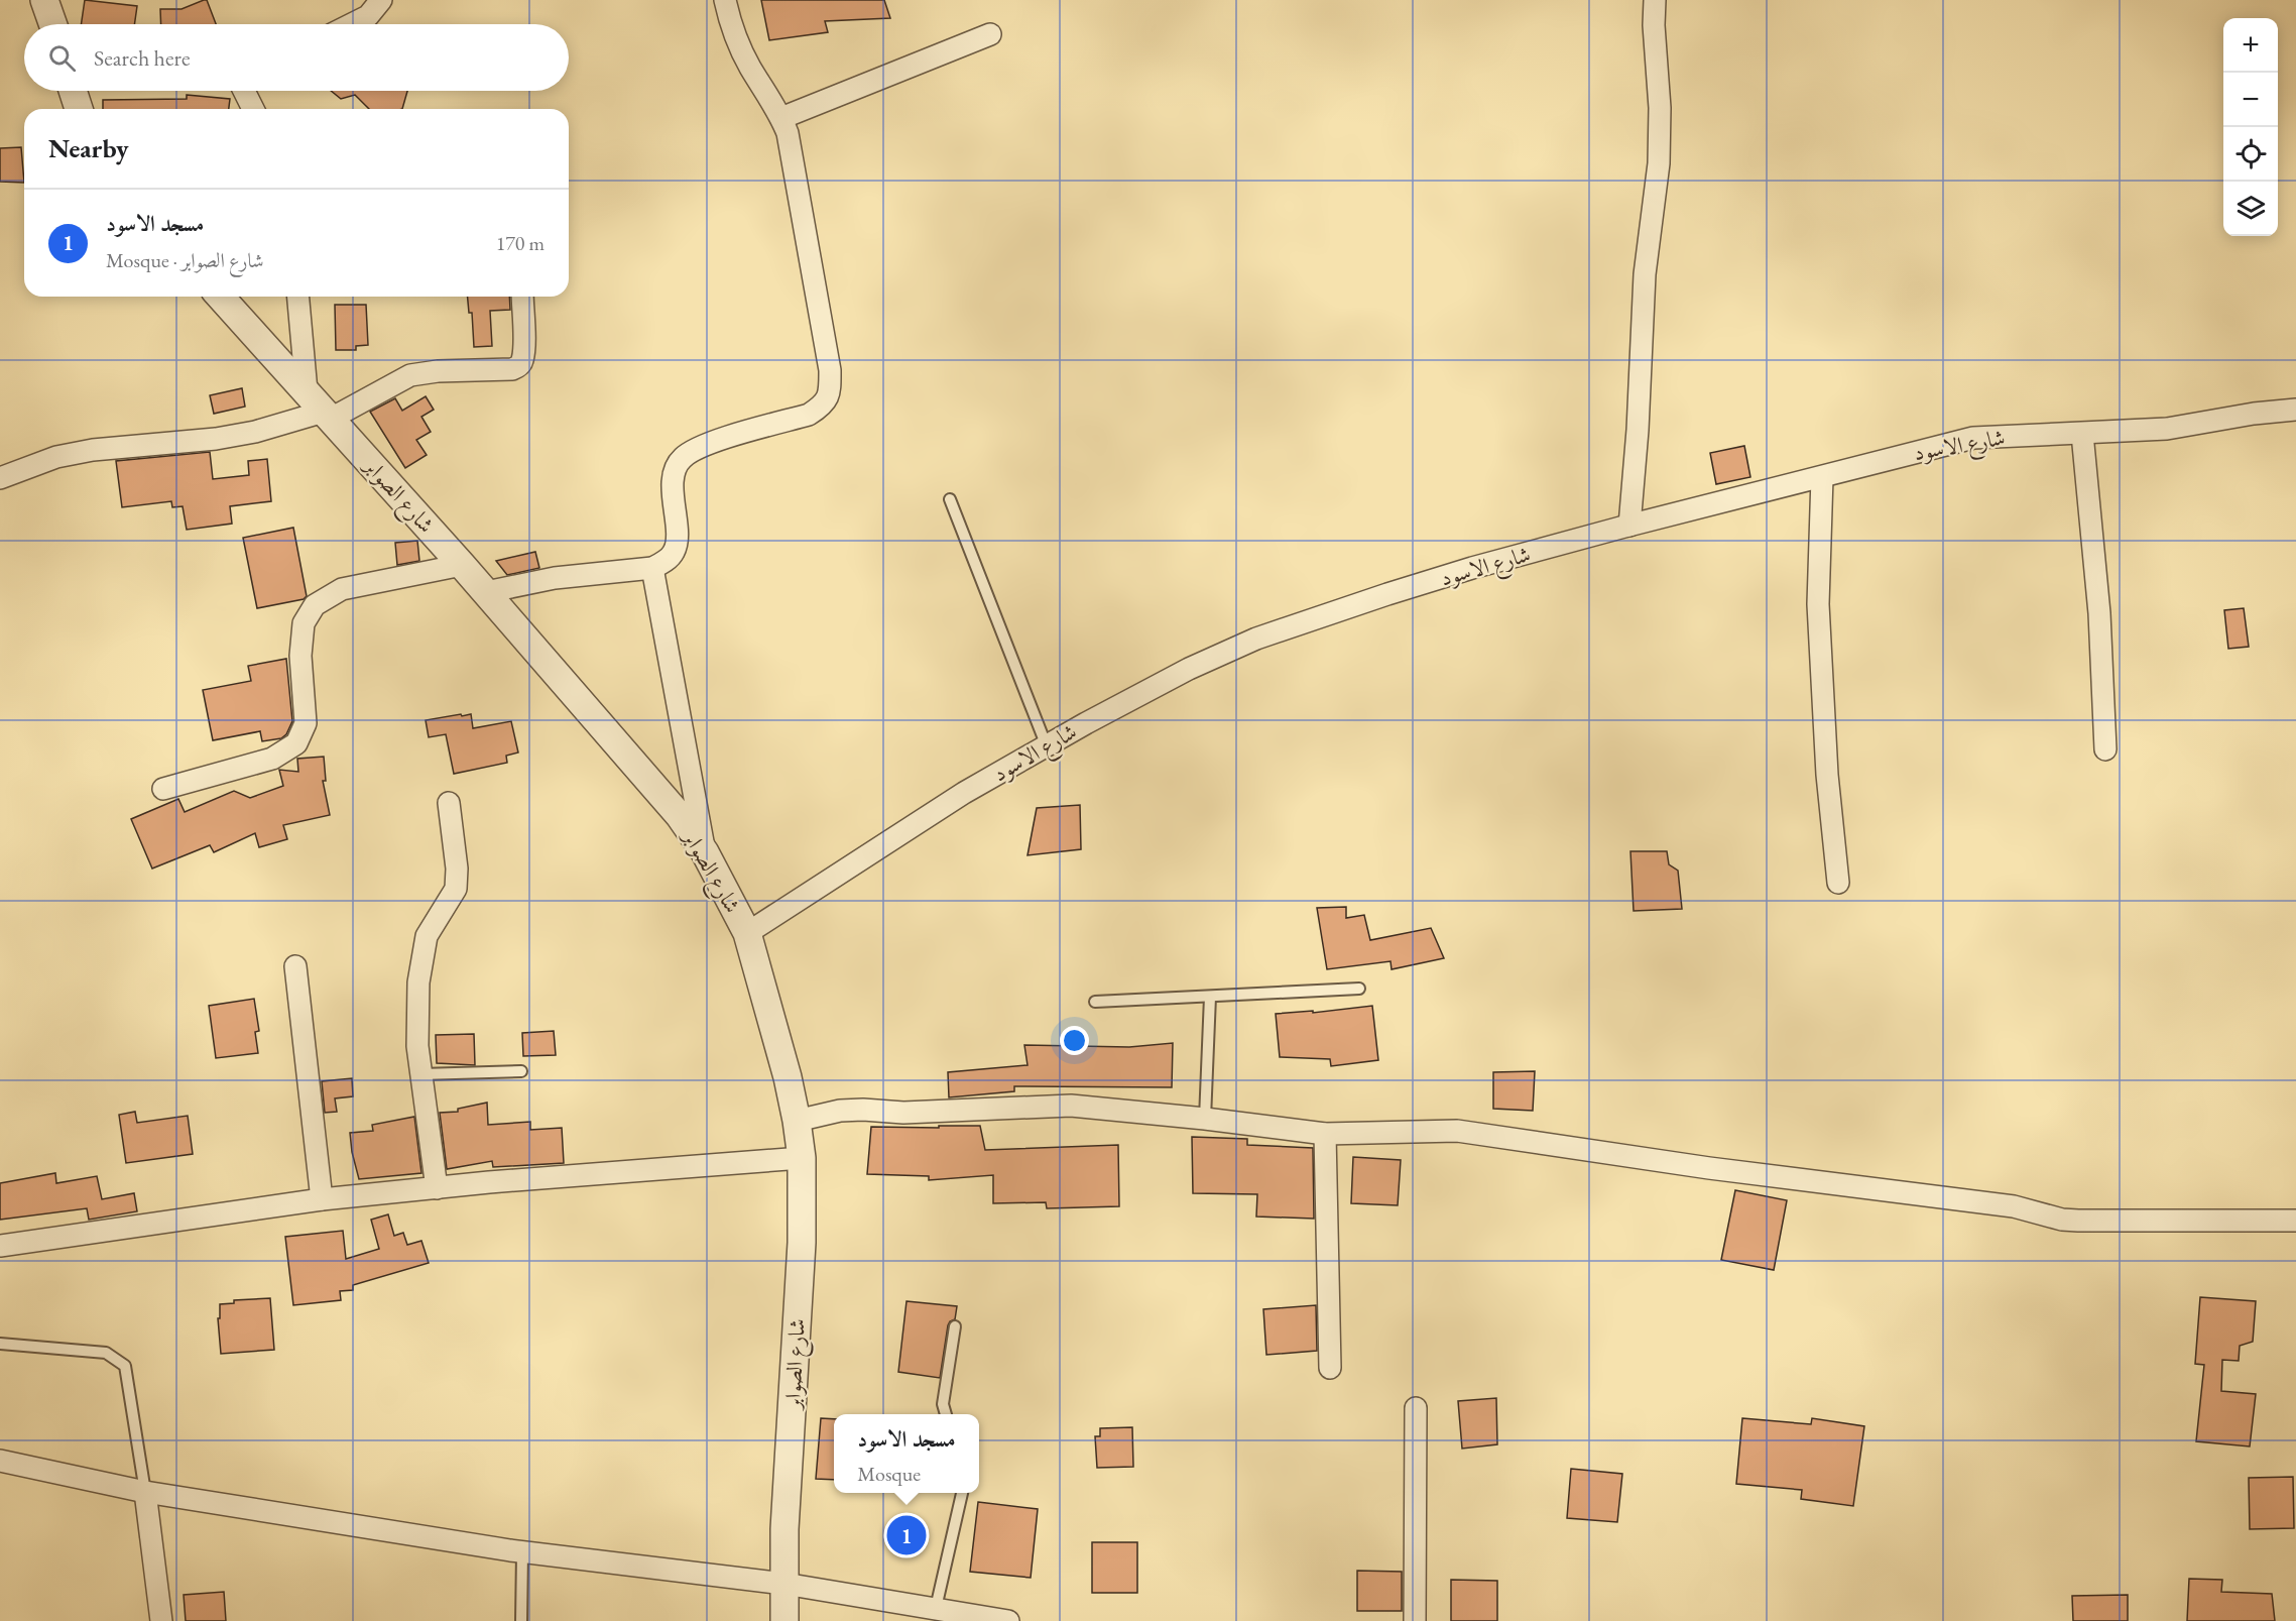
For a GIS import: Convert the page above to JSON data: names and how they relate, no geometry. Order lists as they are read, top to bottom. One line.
{"streets":{"street":["شارع الاسود","شارع الصوابر"]},"crossings":[["شارع الاسود","شارع الصوابر"]],"page":{"map_buttons":["+","−"],"search":"Search here","heading":"Nearby","list":[{"mark":"1","name":"مسجد الاسود","note":"Mosque · شارع الصوابر","value":"170 m"}],"popup":["مسجد الاسود","Mosque"],"pins":"1"}}
